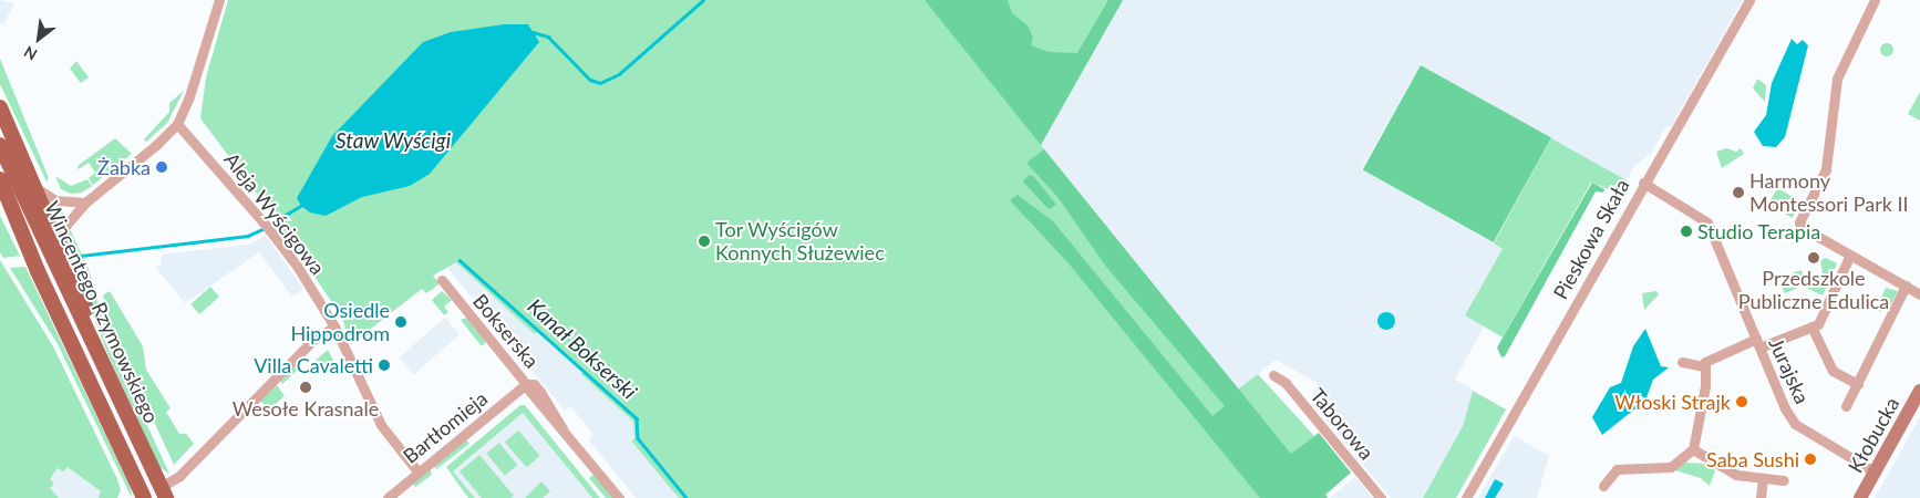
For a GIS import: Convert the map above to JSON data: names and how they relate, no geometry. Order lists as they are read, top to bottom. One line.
{"streets":{"main road":["Wincentego Rzymowskiego"],"street":["Aleja Wyścigowa","Pieskowa Skała","Bokserska","Jurajska","Taborowa","Bartłomieja","Kłobucka"]},"crossings":[["Aleja Wyścigowa","Bartłomieja"],["Pieskowa Skała","Jurajska"],["Bokserska","Bartłomieja"],["Jurajska","Kłobucka"]],"water":["Staw Wyścigi","Kanał Bokserski"],"places":["Żabka","Harmony Montessori Park II","Studio Terapia","Tor Wyścigów Konnych Służewiec","Przedszkole Publiczne Edulica","Osiedle Hippodrom","Villa Cavaletti","Wesołe Krasnale","Włoski Strajk","Saba Sushi"],"north":"bottom left"}
